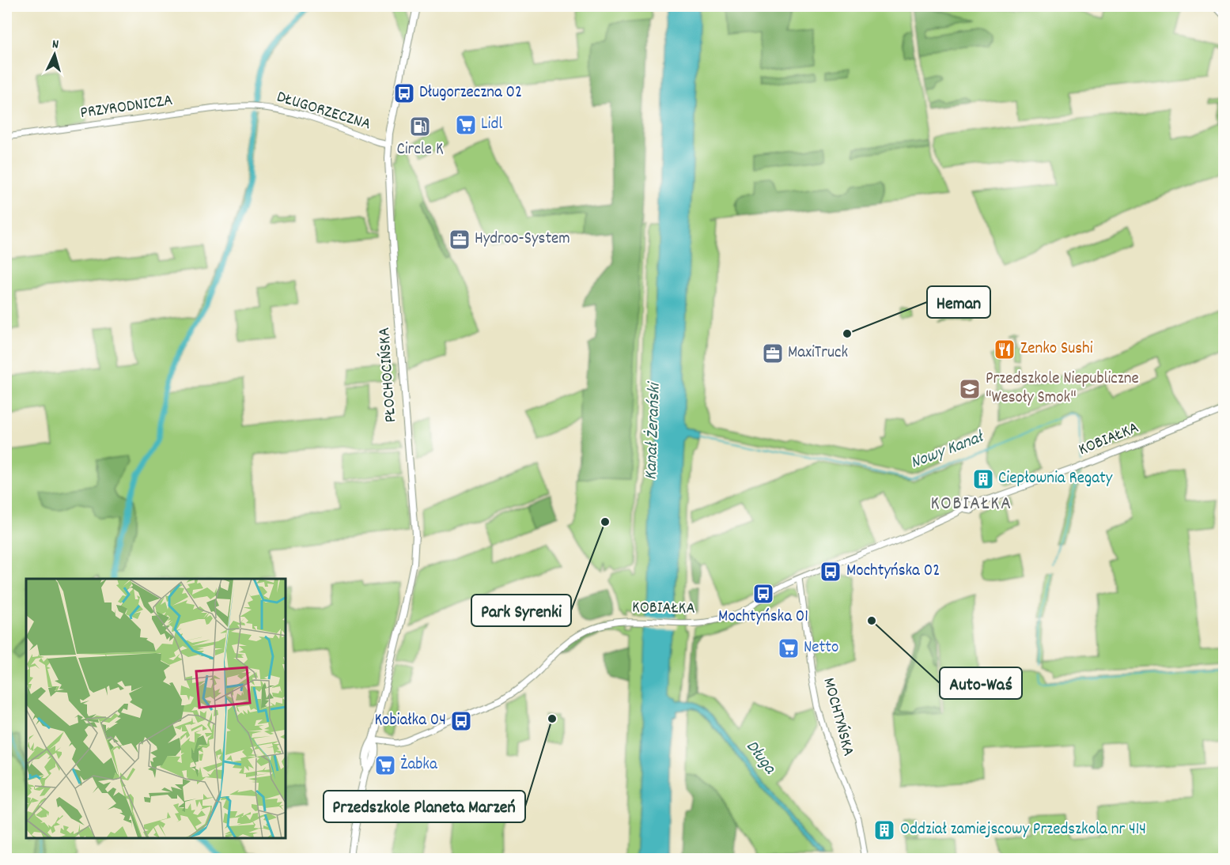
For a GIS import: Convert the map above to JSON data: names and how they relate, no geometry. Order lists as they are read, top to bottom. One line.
{"streets":{"main road":["PŁOCHOCIŃSKA"],"street":["PRZYRODNICZA","DŁUGORZECZNA","KOBIAŁKA","MOCHTYŃSKA"]},"crossings":[["PRZYRODNICZA","DŁUGORZECZNA"],["DŁUGORZECZNA","PŁOCHOCIŃSKA"],["PŁOCHOCIŃSKA","KOBIAŁKA"],["KOBIAŁKA","MOCHTYŃSKA"]],"districts":["KOBIAŁKA"],"water":["Kanał Żerański","Nowy Kanał","Długa"],"places":{"bus stop":["Długorzeczna 02","Mochtyńska 02","Mochtyńska 01","Kobiałka 04"],"supermarket":["Lidl","Netto","Żabka"],"fuel station":["Circle K"],"office":["Hydroo-System","MaxiTruck"],"other":["Heman","Park Syrenki","Auto-Waś","Przedszkole Planeta Marzeń"],"restaurant":["Zenko Sushi"],"school or university":["Przedszkole Niepubliczne \"Wesoły Smok\""],"building":["Ciepłownia Regaty","Oddział zamiejscowy Przedszkola nr 414"]},"north":"top"}
